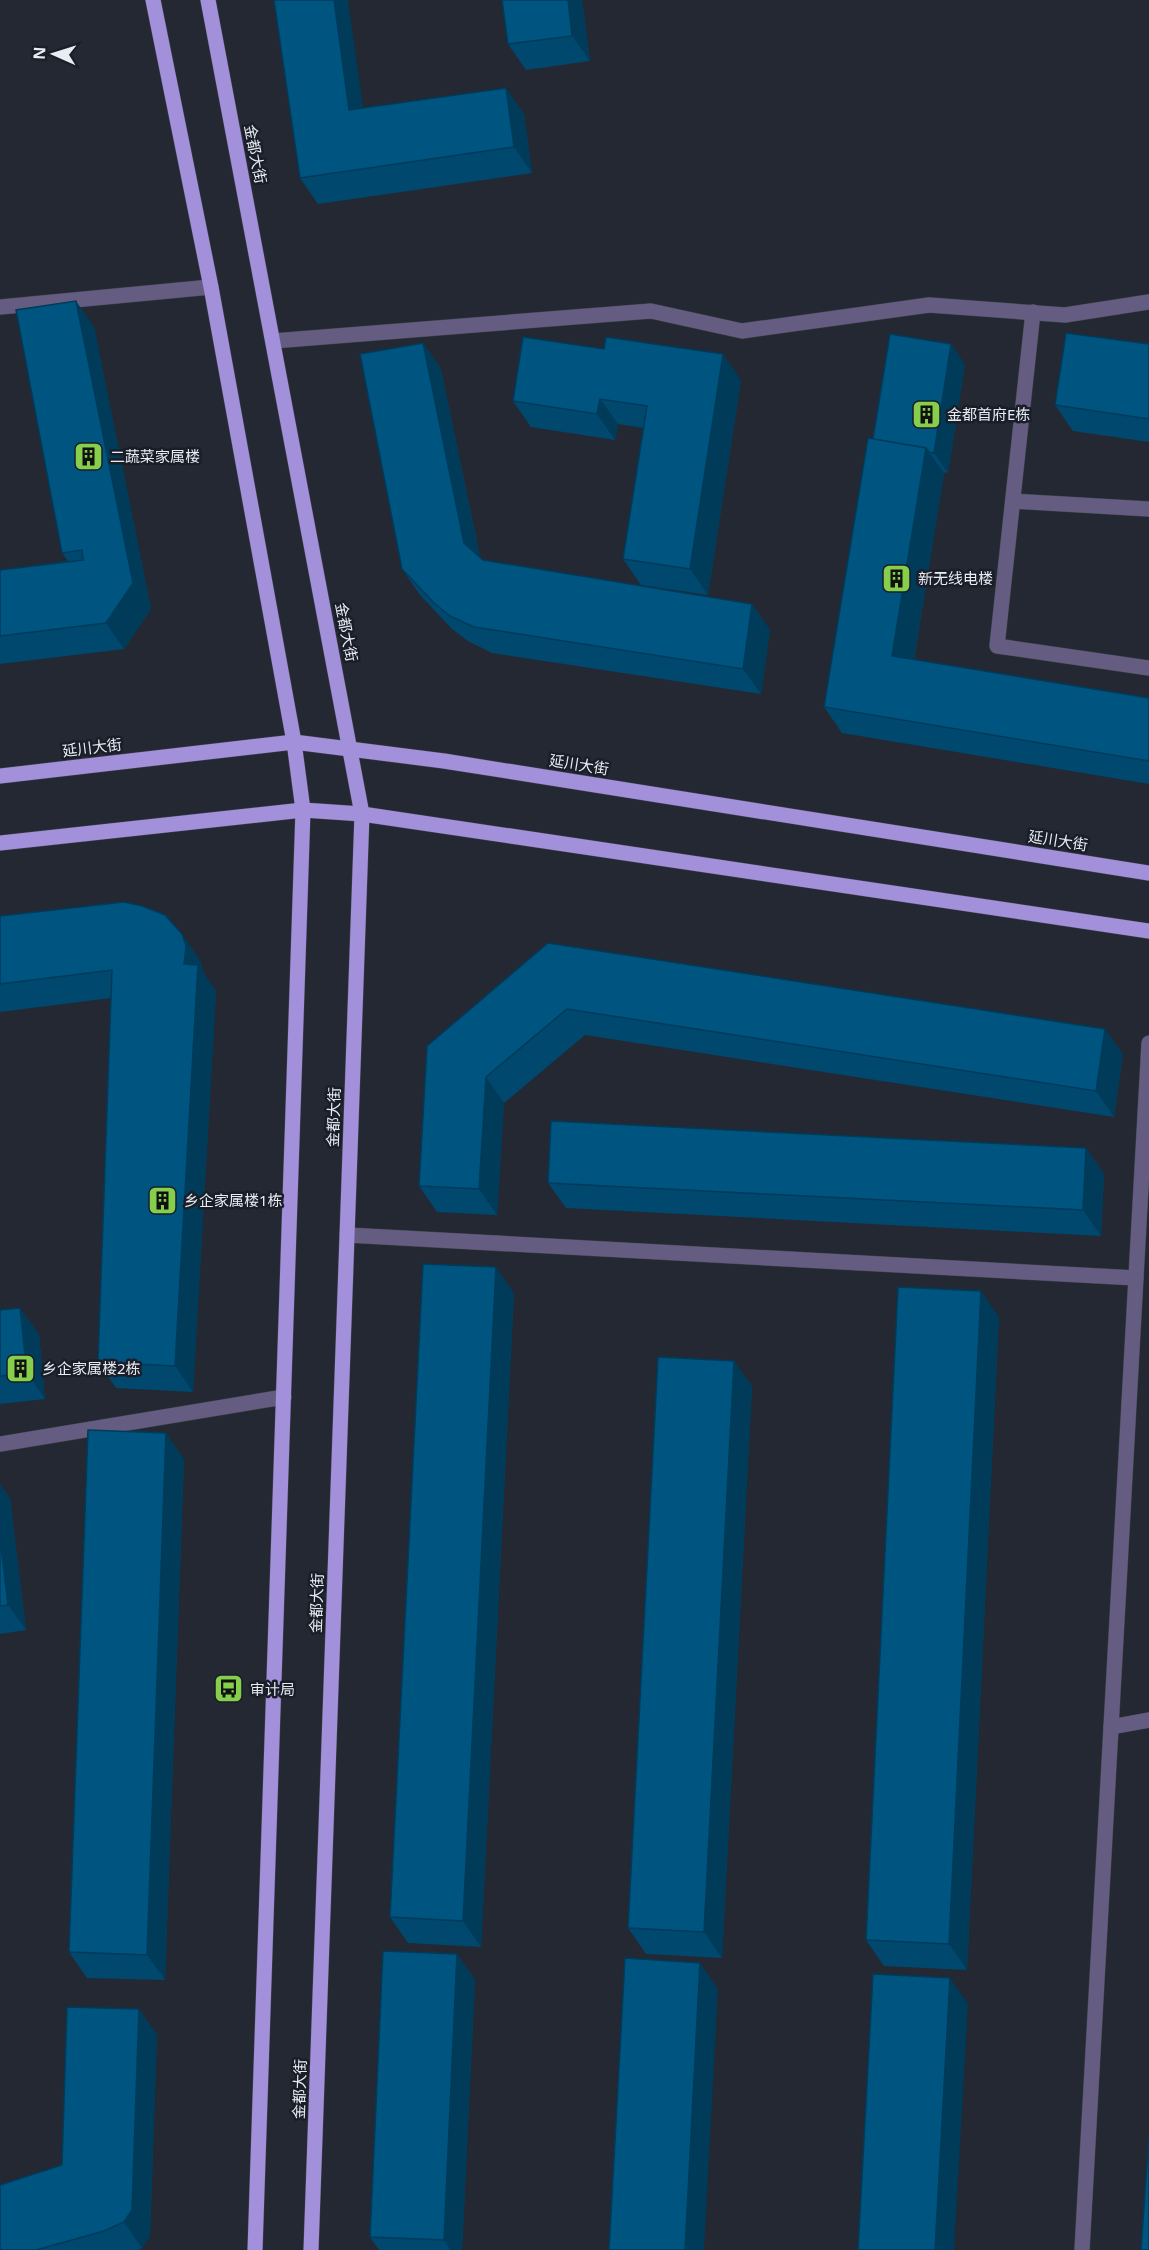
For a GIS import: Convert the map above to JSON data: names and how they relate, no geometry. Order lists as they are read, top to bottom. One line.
{"streets":{"main road":["金都大街","延川大街"]},"crossings":[["金都大街","延川大街"]],"places":{"building":["金都首府E栋","二蔬菜家属楼","新无线电楼","乡企家属楼1栋","乡企家属楼2栋"],"bus stop":["审计局"]},"north":"left"}
